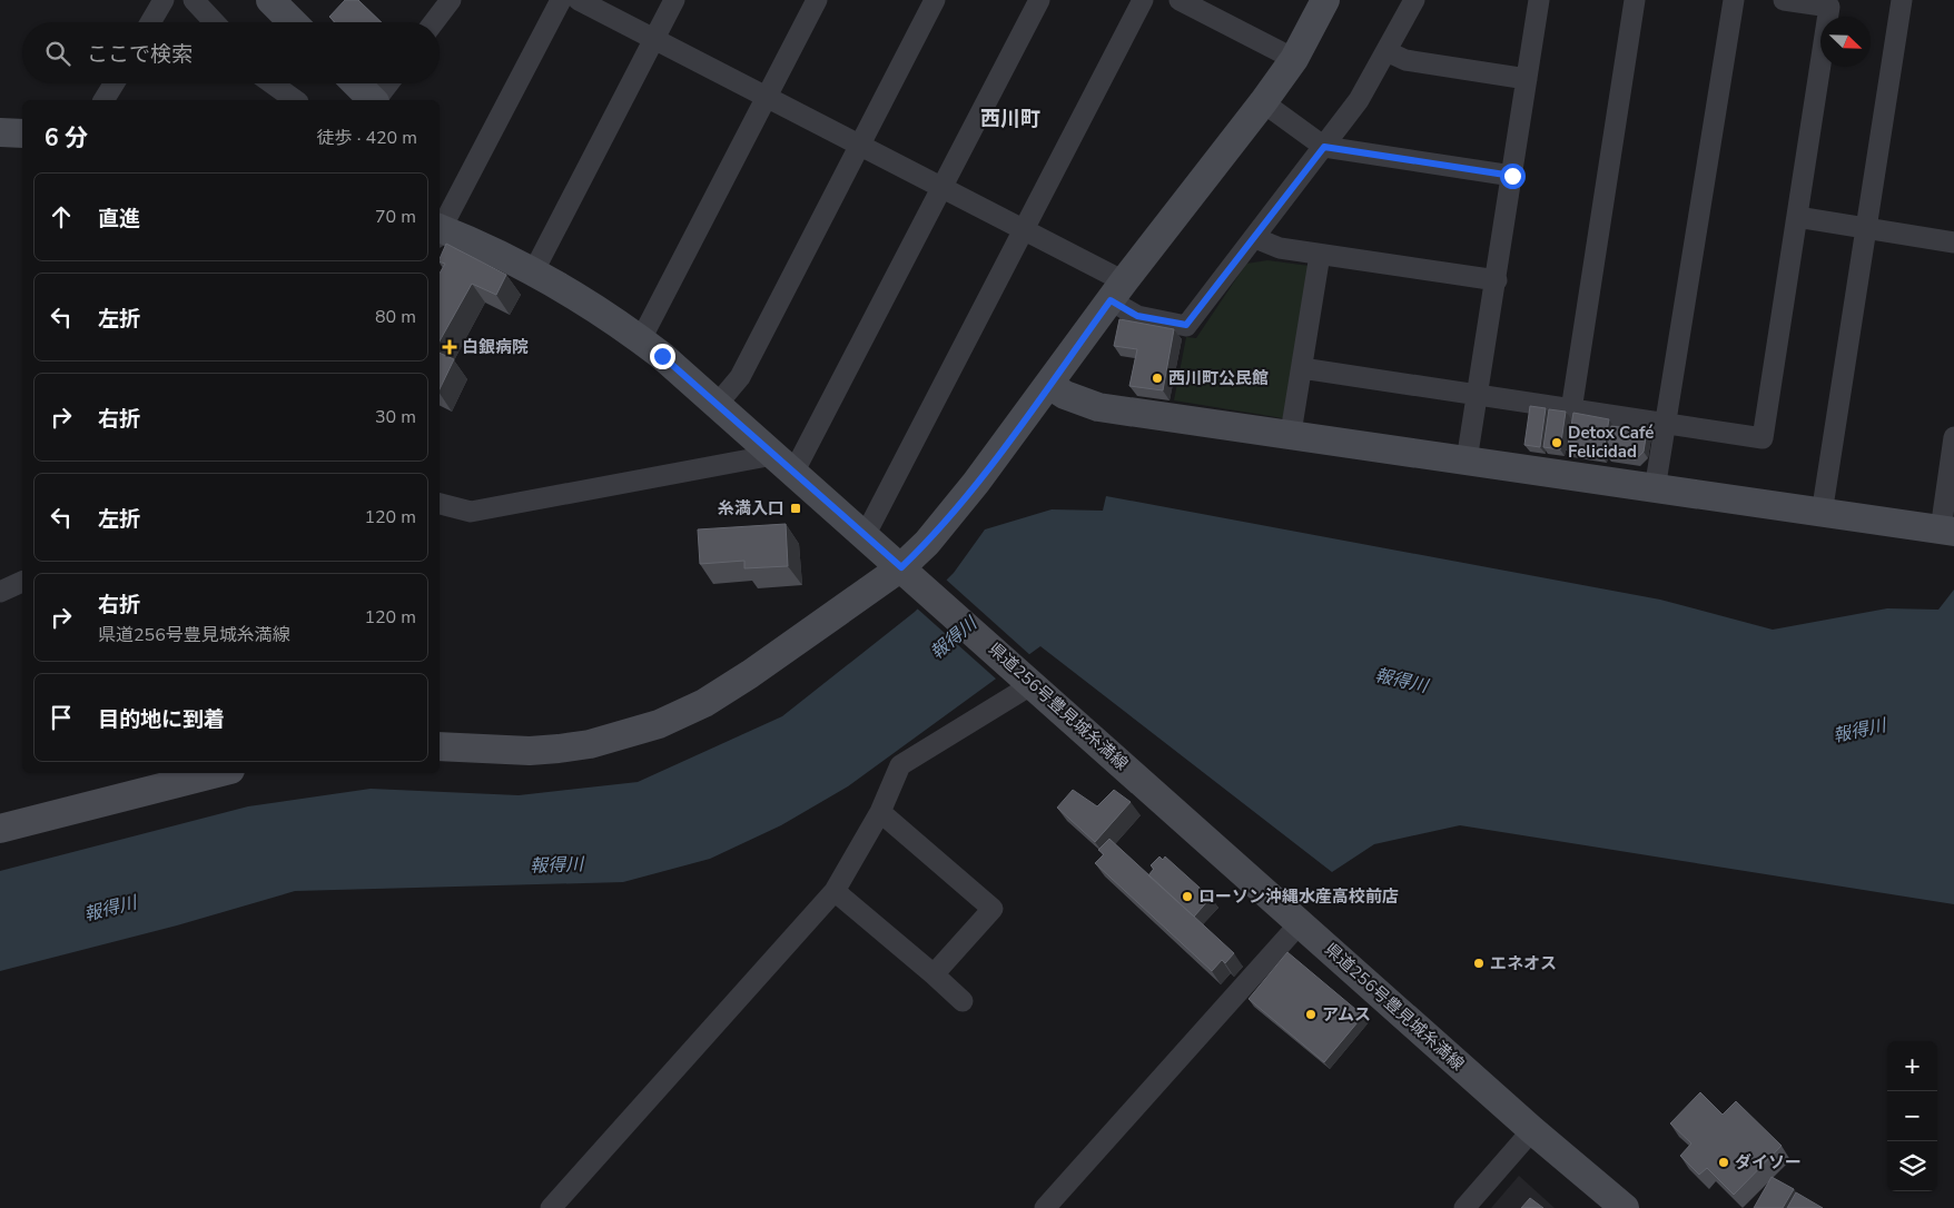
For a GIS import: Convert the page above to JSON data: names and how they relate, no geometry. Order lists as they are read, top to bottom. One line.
{"streets":{"street":["県道256号豊見城糸満線"]},"districts":["西川町"],"water":["報得川"],"places":{"health":["白銀病院"],"other":["西川町公民館","Detox Café Felicidad","ローソン沖縄水産高校前店","エネオス","アムス","ダイソー"],"transit":["糸満入口"]},"north":"bottom right","page":{"search":"ここで検索","heading":["6 分","徒歩 · 420 m"],"list":[["直進","70 m"],["左折","80 m"],["右折","30 m"],["左折","120 m"],["右折","県道256号豊見城糸満線","120 m"],"目的地に到着"],"map_buttons":["+","−"]}}
